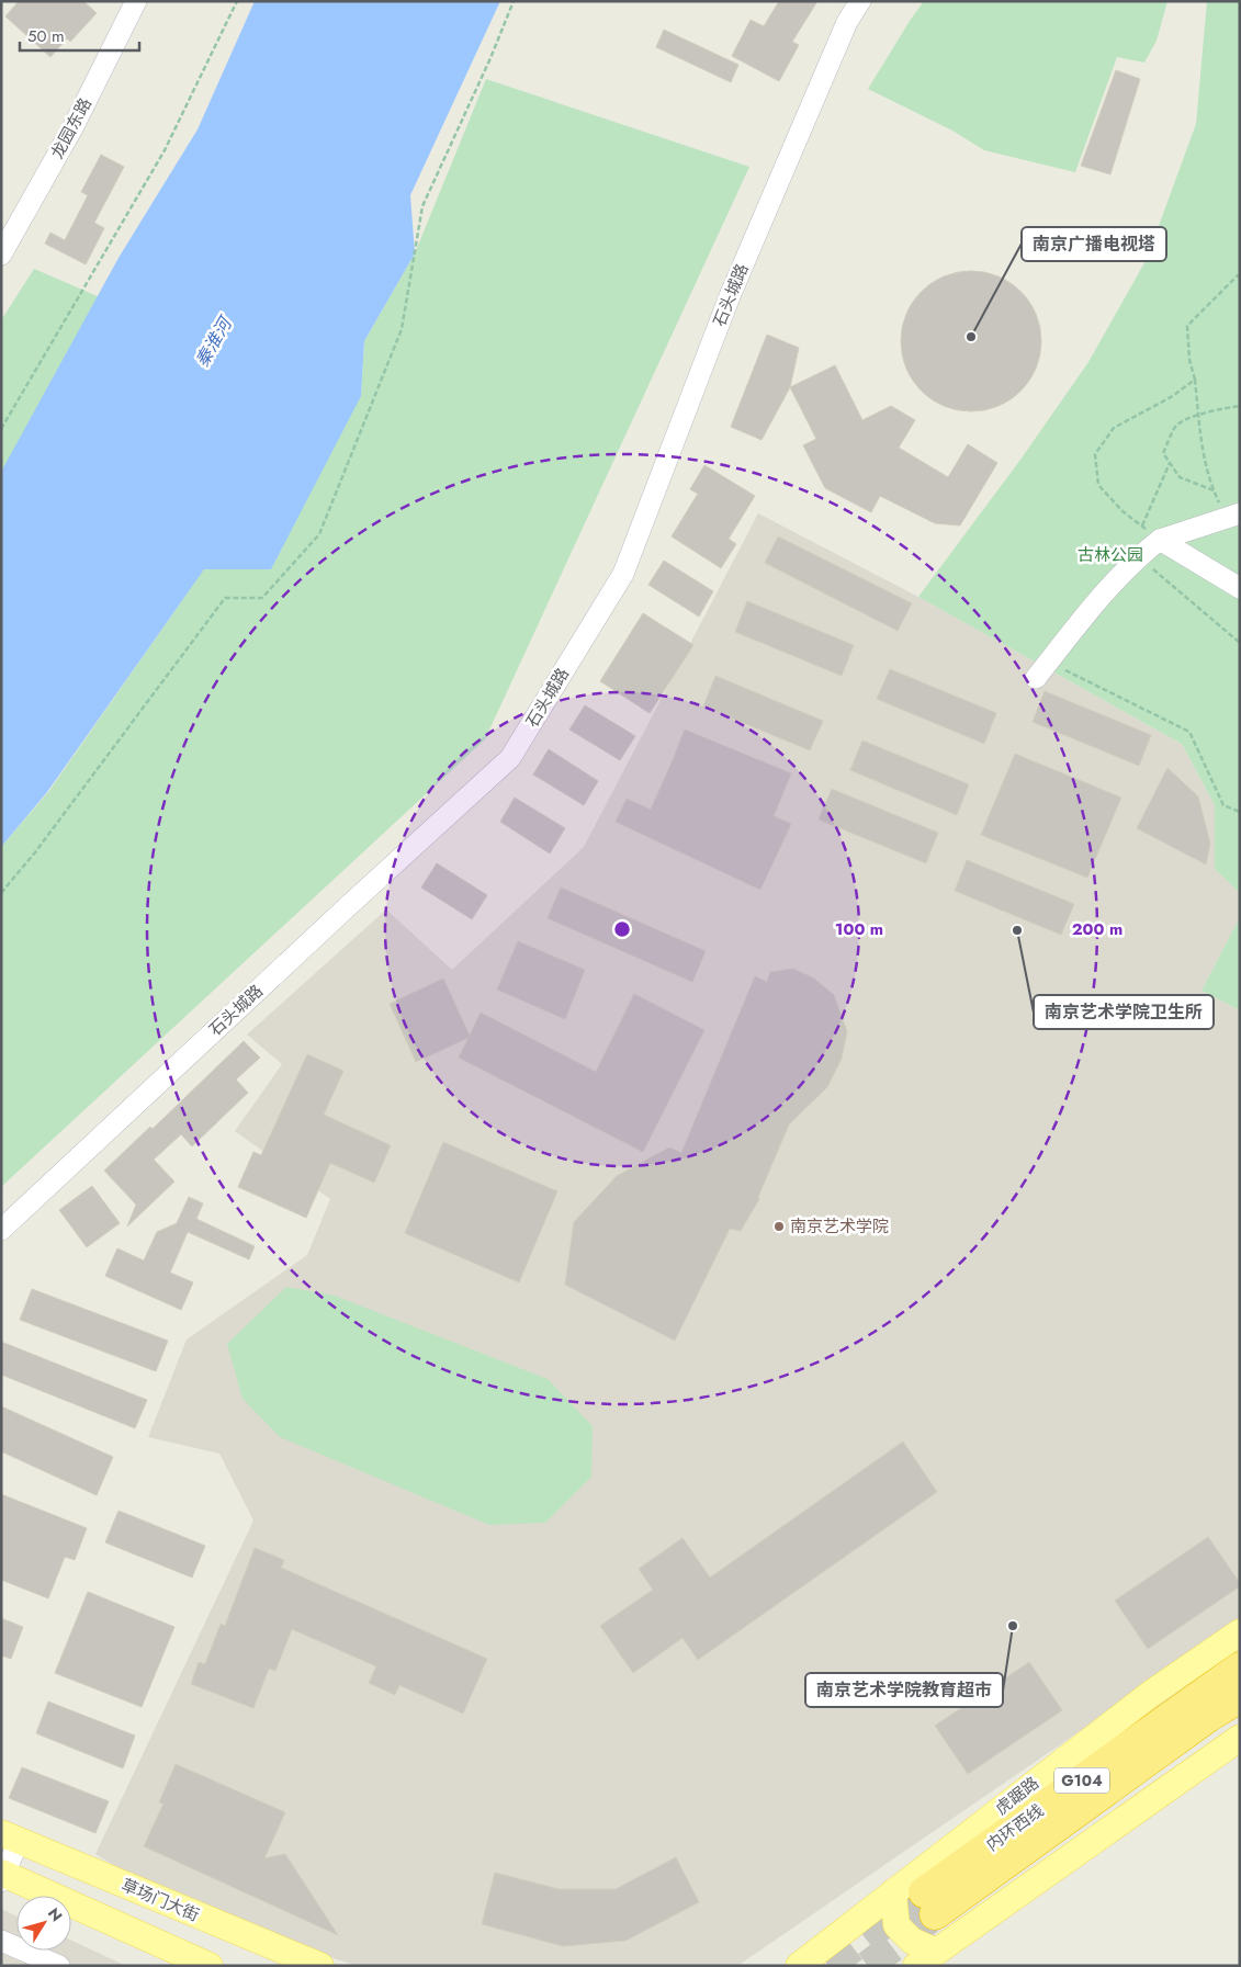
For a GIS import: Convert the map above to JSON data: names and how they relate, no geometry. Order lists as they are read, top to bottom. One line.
{"streets":{"highway":["G104","内环西线"],"main road":["虎踞路","草场门大街"],"street":["龙园东路","石头城路"]},"water":["秦淮河"],"parks":["古林公园"],"places":["南京广播电视塔","南京艺术学院卫生所","南京艺术学院","南京艺术学院教育超市"],"scale_bar":"50 m","north":"top right","rings":["100 m","200 m"]}
